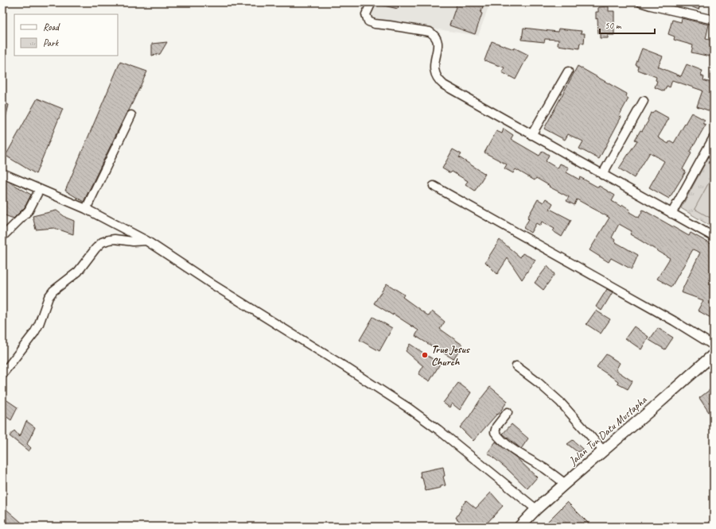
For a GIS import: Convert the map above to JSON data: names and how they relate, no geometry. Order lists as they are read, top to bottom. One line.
{"streets":{"main road":["Jalan Tun Datu Mustapha"]},"places":["True Jesus Church"],"legend":["Road","Park"],"scale_bar":"50 m"}
